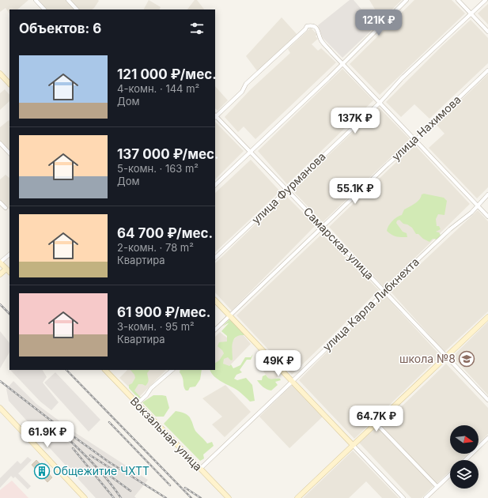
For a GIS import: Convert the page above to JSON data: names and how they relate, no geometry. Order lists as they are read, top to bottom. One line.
{"streets":{"street":["улица Нахимова","улица Фурманова","Самарская улица","улица Карла Либкнехта","Вокзальная улица"]},"crossings":[["улица Нахимова","Самарская улица"],["улица Фурманова","Самарская улица"],["Самарская улица","улица Карла Либкнехта"],["улица Карла Либкнехта","Вокзальная улица"]],"places":{"school or university":["школа №8"],"building":["Общежитие ЧХТТ"]},"north":"right","page":{"price":["121K ₽","137K ₽","55.1K ₽","49K ₽","64.7K ₽","61.9K ₽"],"heading":"Объектов: 6","list":[{"name":"121 000 ₽/мес.","note":"4-комн. · 144 m² · Дом"},{"name":"137 000 ₽/мес.","note":"5-комн. · 163 m² · Дом"},{"name":"64 700 ₽/мес.","note":"2-комн. · 78 m² · Квартира"},{"name":"61 900 ₽/мес.","note":"3-комн. · 95 m² · Квартира"}]}}
